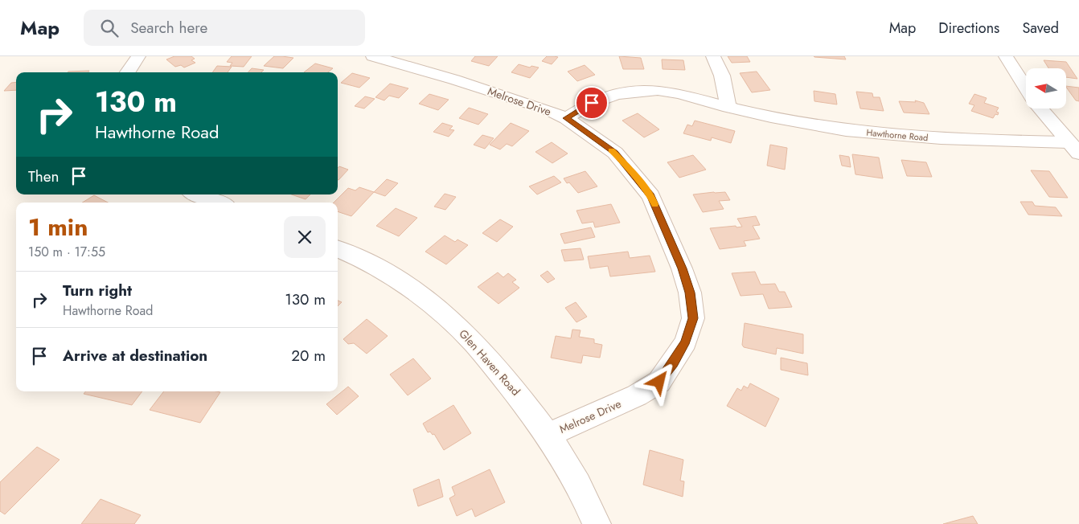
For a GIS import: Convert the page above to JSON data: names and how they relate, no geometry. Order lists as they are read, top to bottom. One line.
{"streets":{"street":["Melrose Drive","Hawthorne Road","Glen Haven Road"]},"crossings":[["Melrose Drive","Hawthorne Road"],["Melrose Drive","Glen Haven Road"]],"north":"left","page":{"header":"Map","search":"Search here","nav":["Map","Directions","Saved"],"turn":["130 m","Hawthorne Road"],"then":"Then","heading":["1 min","150 m · 17:55"],"list":[{"name":"Turn right","note":"Hawthorne Road","value":"130 m"},{"name":"Arrive at destination","value":"20 m"}]}}
